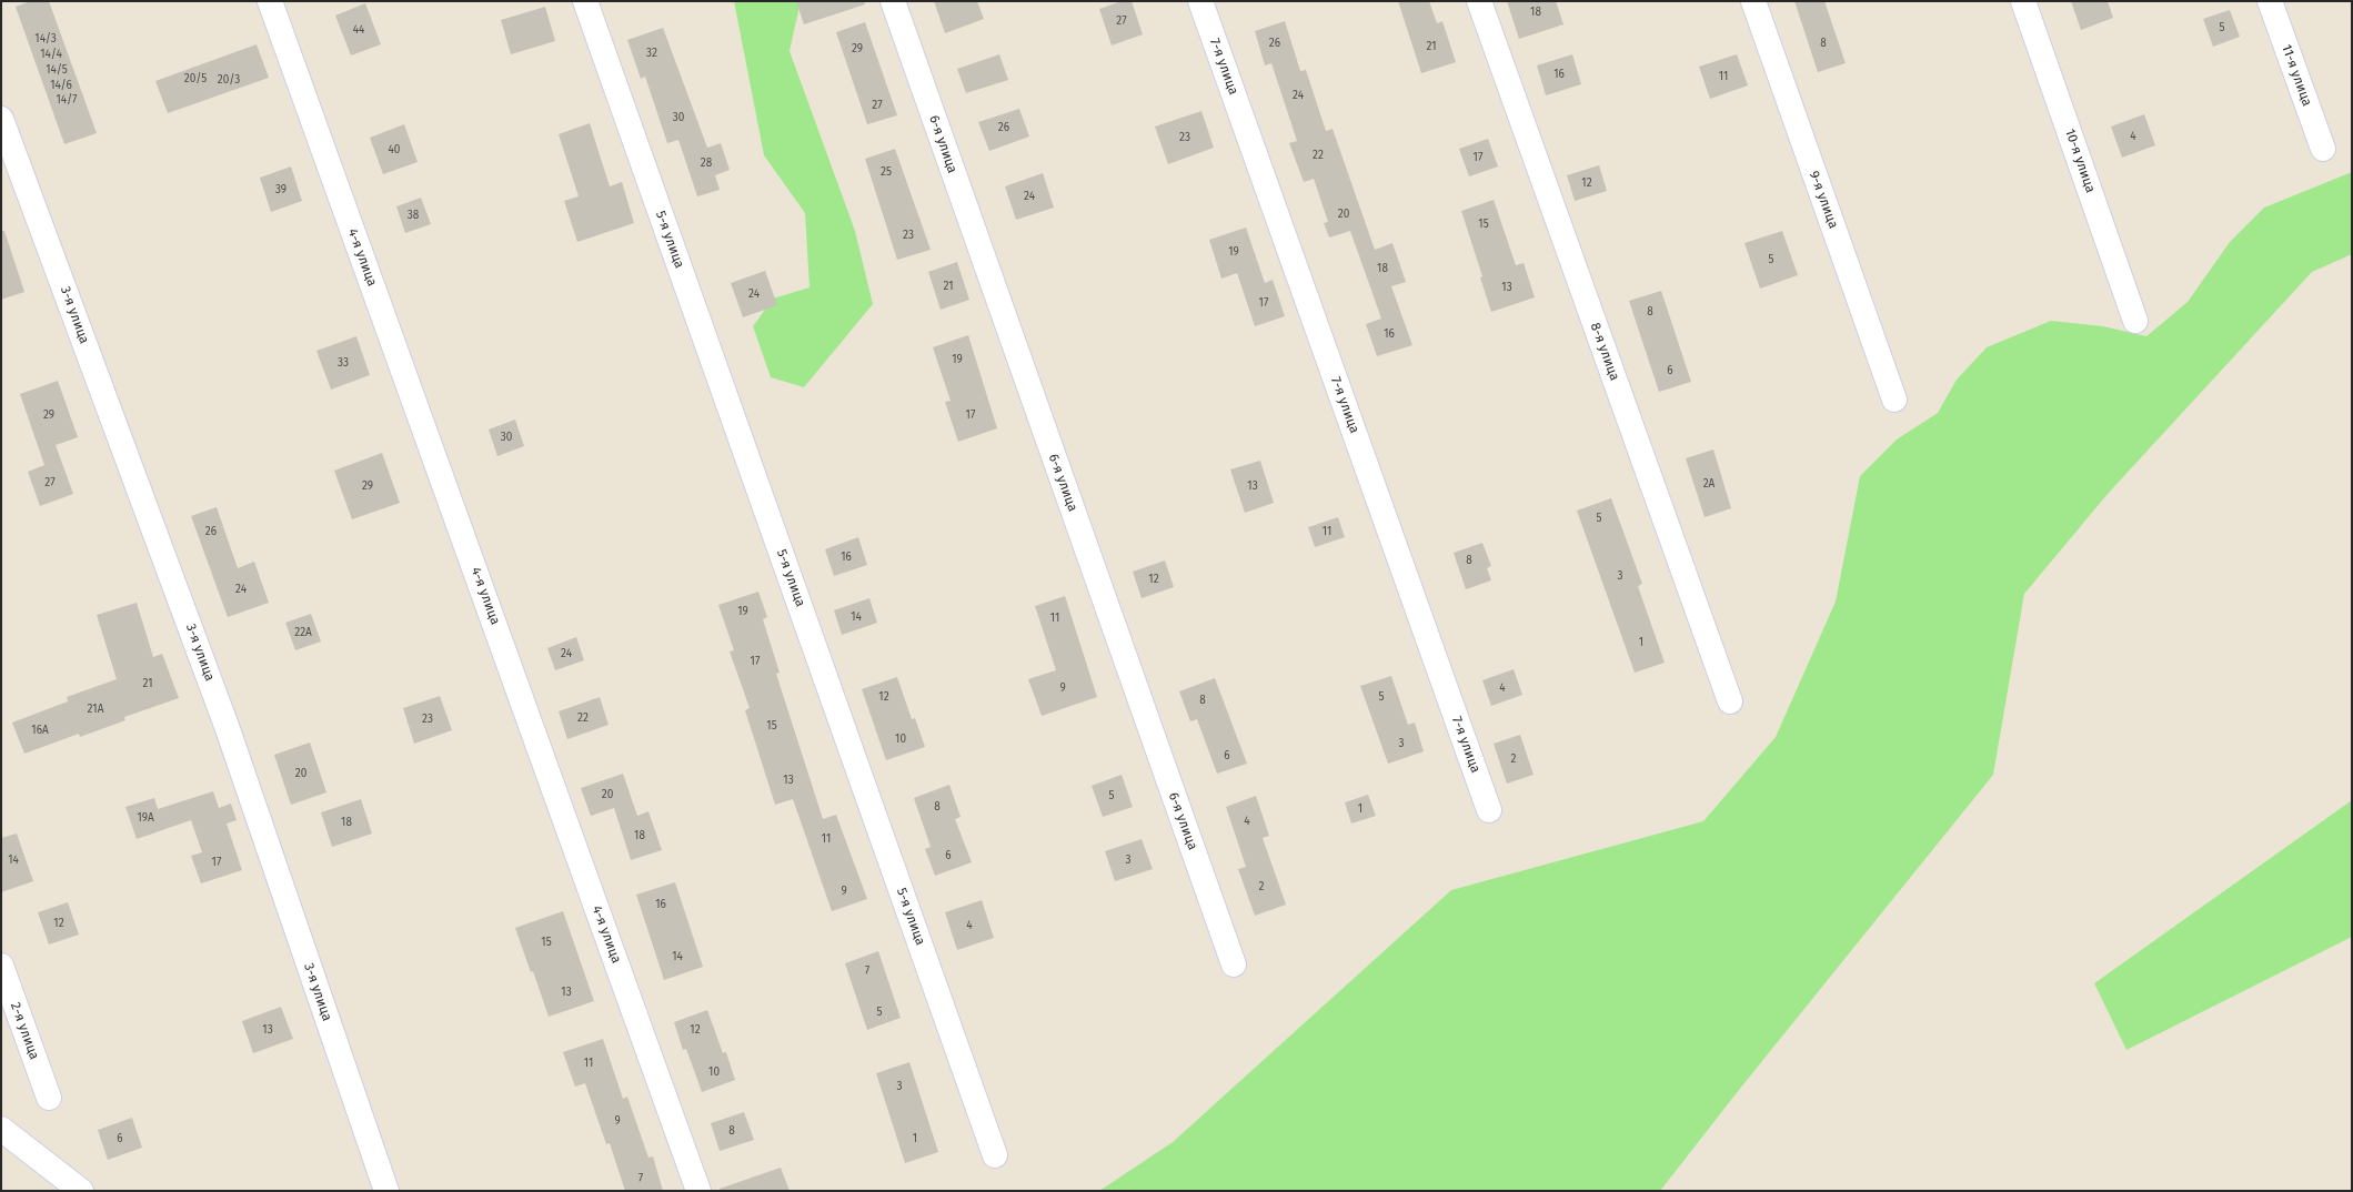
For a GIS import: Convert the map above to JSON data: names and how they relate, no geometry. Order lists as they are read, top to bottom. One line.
{"streets":{"street":["7-я улица","11-я улица","6-я улица","10-я улица","9-я улица","5-я улица","4-я улица","3-я улица","8-я улица","2-я улица"]},"house_numbers":["18","27","5","44","14/3","26","8","21","29","32","14/4","14/5","16","11","20/5","20/3","14/6","24","14/7","27","30","26","4","23","40","22","17","28","25","12","39","24","20","38","15","23","19","5","18","21","13","24","17","8","16","19","33","6","29","17","30","27","2А","29","13","5","26","11","16","8","3","12","24","19","14","11","22А","1","24","17","21","9","4","12","5","8","21А","22","23","15","16А","10","3","6","2","20","13","20","5","8","1","19А","4","18","18","11","6","14","3","17","2","9","16","12","4","15","14","7","13","5","13","12","11","10","3","9","8","6","1","7"]}
